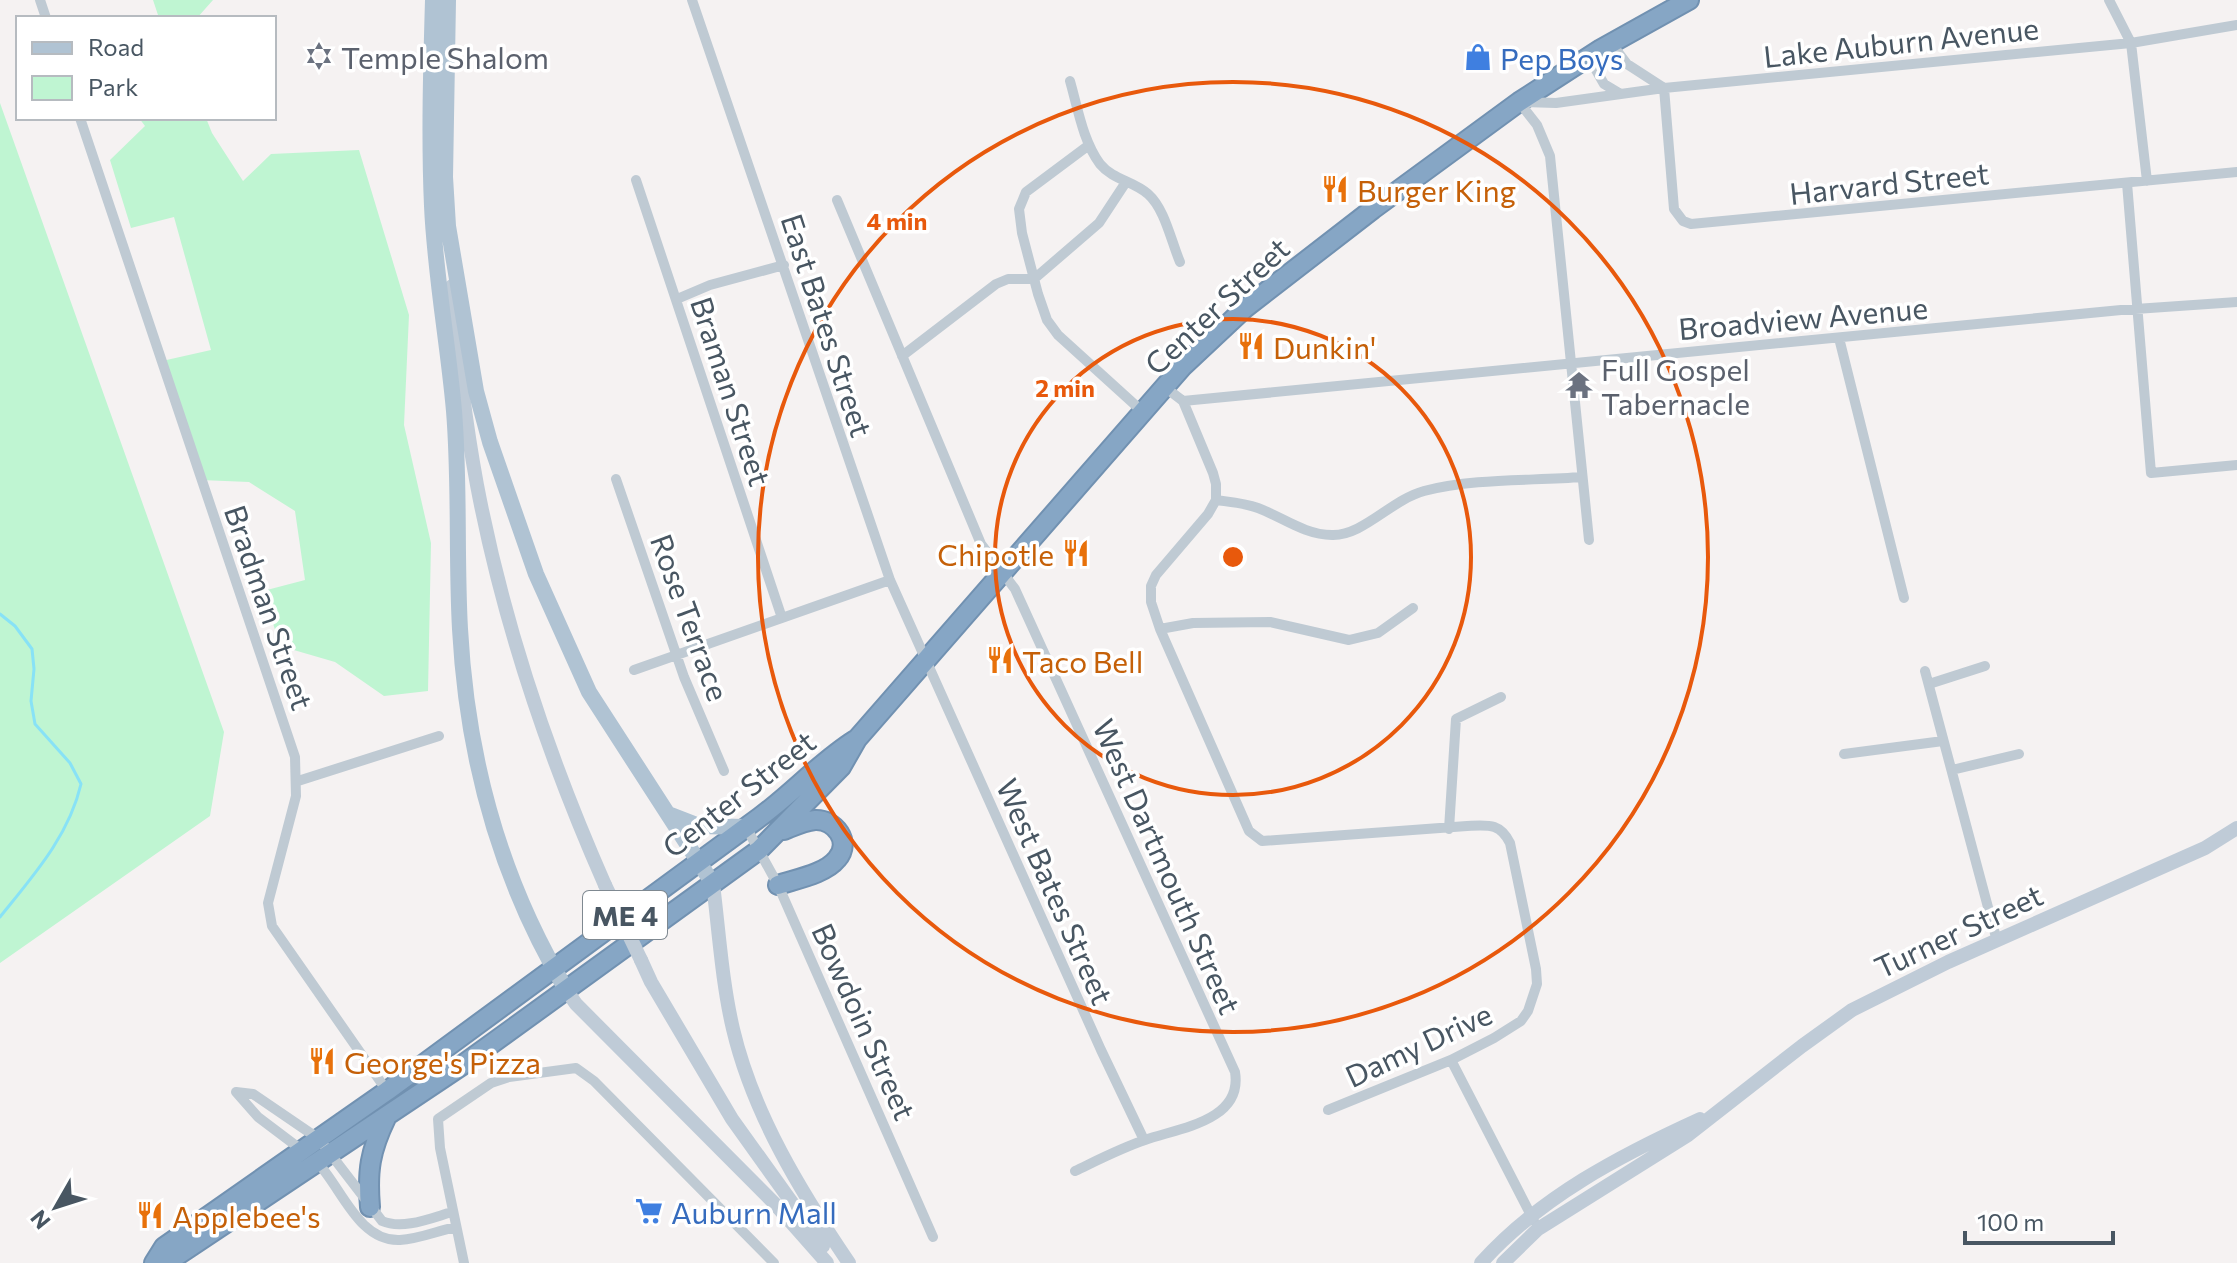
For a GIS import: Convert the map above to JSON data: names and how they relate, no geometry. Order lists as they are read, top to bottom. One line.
{"streets":{"highway":["Center Street","ME 4"],"main road":["Turner Street"],"street":["Lake Auburn Avenue","Harvard Street","Broadview Avenue","East Bates Street","Braman Street","Bradman Street","Rose Terrace","West Dartmouth Street","West Bates Street","Bowdoin Street","Damy Drive"]},"crossings":[["Lake Auburn Avenue","Harvard Street"],["Lake Auburn Avenue","Center Street"],["Center Street","East Bates Street"],["Center Street","Bradman Street"],["Center Street","West Dartmouth Street"],["Center Street","West Bates Street"],["Center Street","Bowdoin Street"],["East Bates Street","West Bates Street"],["West Dartmouth Street","West Bates Street"]],"places":{"synagogue":["Temple Shalom"],"shop":["Pep Boys"],"restaurant":["Burger King","Dunkin'","Chipotle","Taco Bell","George's Pizza","Applebee's"],"temple":["Full Gospel Tabernacle"],"supermarket":["Auburn Mall"]},"legend":["Road","Park"],"scale_bar":"100 m","north":"bottom left","rings":["4 min","2 min"]}
